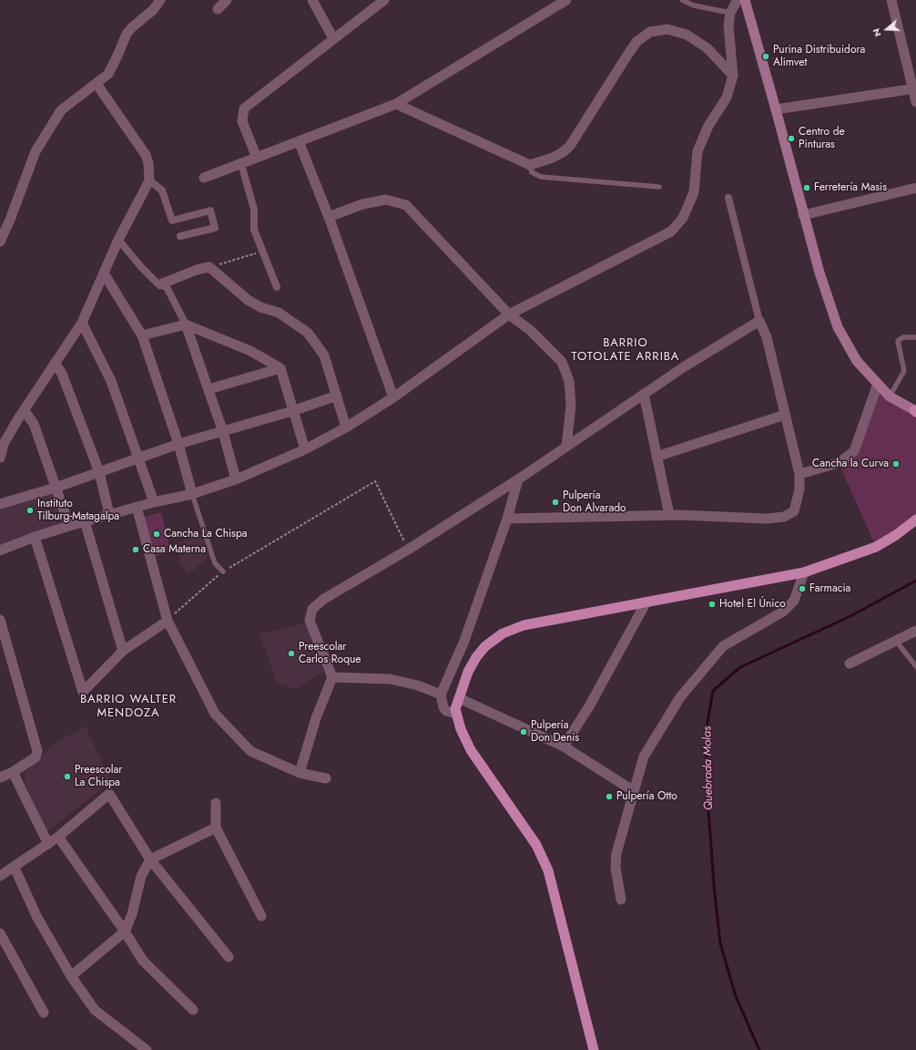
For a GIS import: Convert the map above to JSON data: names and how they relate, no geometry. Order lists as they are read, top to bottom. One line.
{"districts":["BARRIO TOTOLATE ARRIBA","BARRIO WALTER MENDOZA"],"water":["Quebrada Molas"],"places":["Purina Distribuidora Alimvet","Centro de Pinturas","Ferretería Masis","Cancha la Curva","Pulpería Don Alvarado","Instituto Tilburg-Matagalpa","Cancha La Chispa","Casa Materna","Farmacia","Hotel El Único","Preescolar Carlos Roque","Pulpería Don Denis","Preescolar La Chispa","Pulpería Otto"],"north":"left"}
